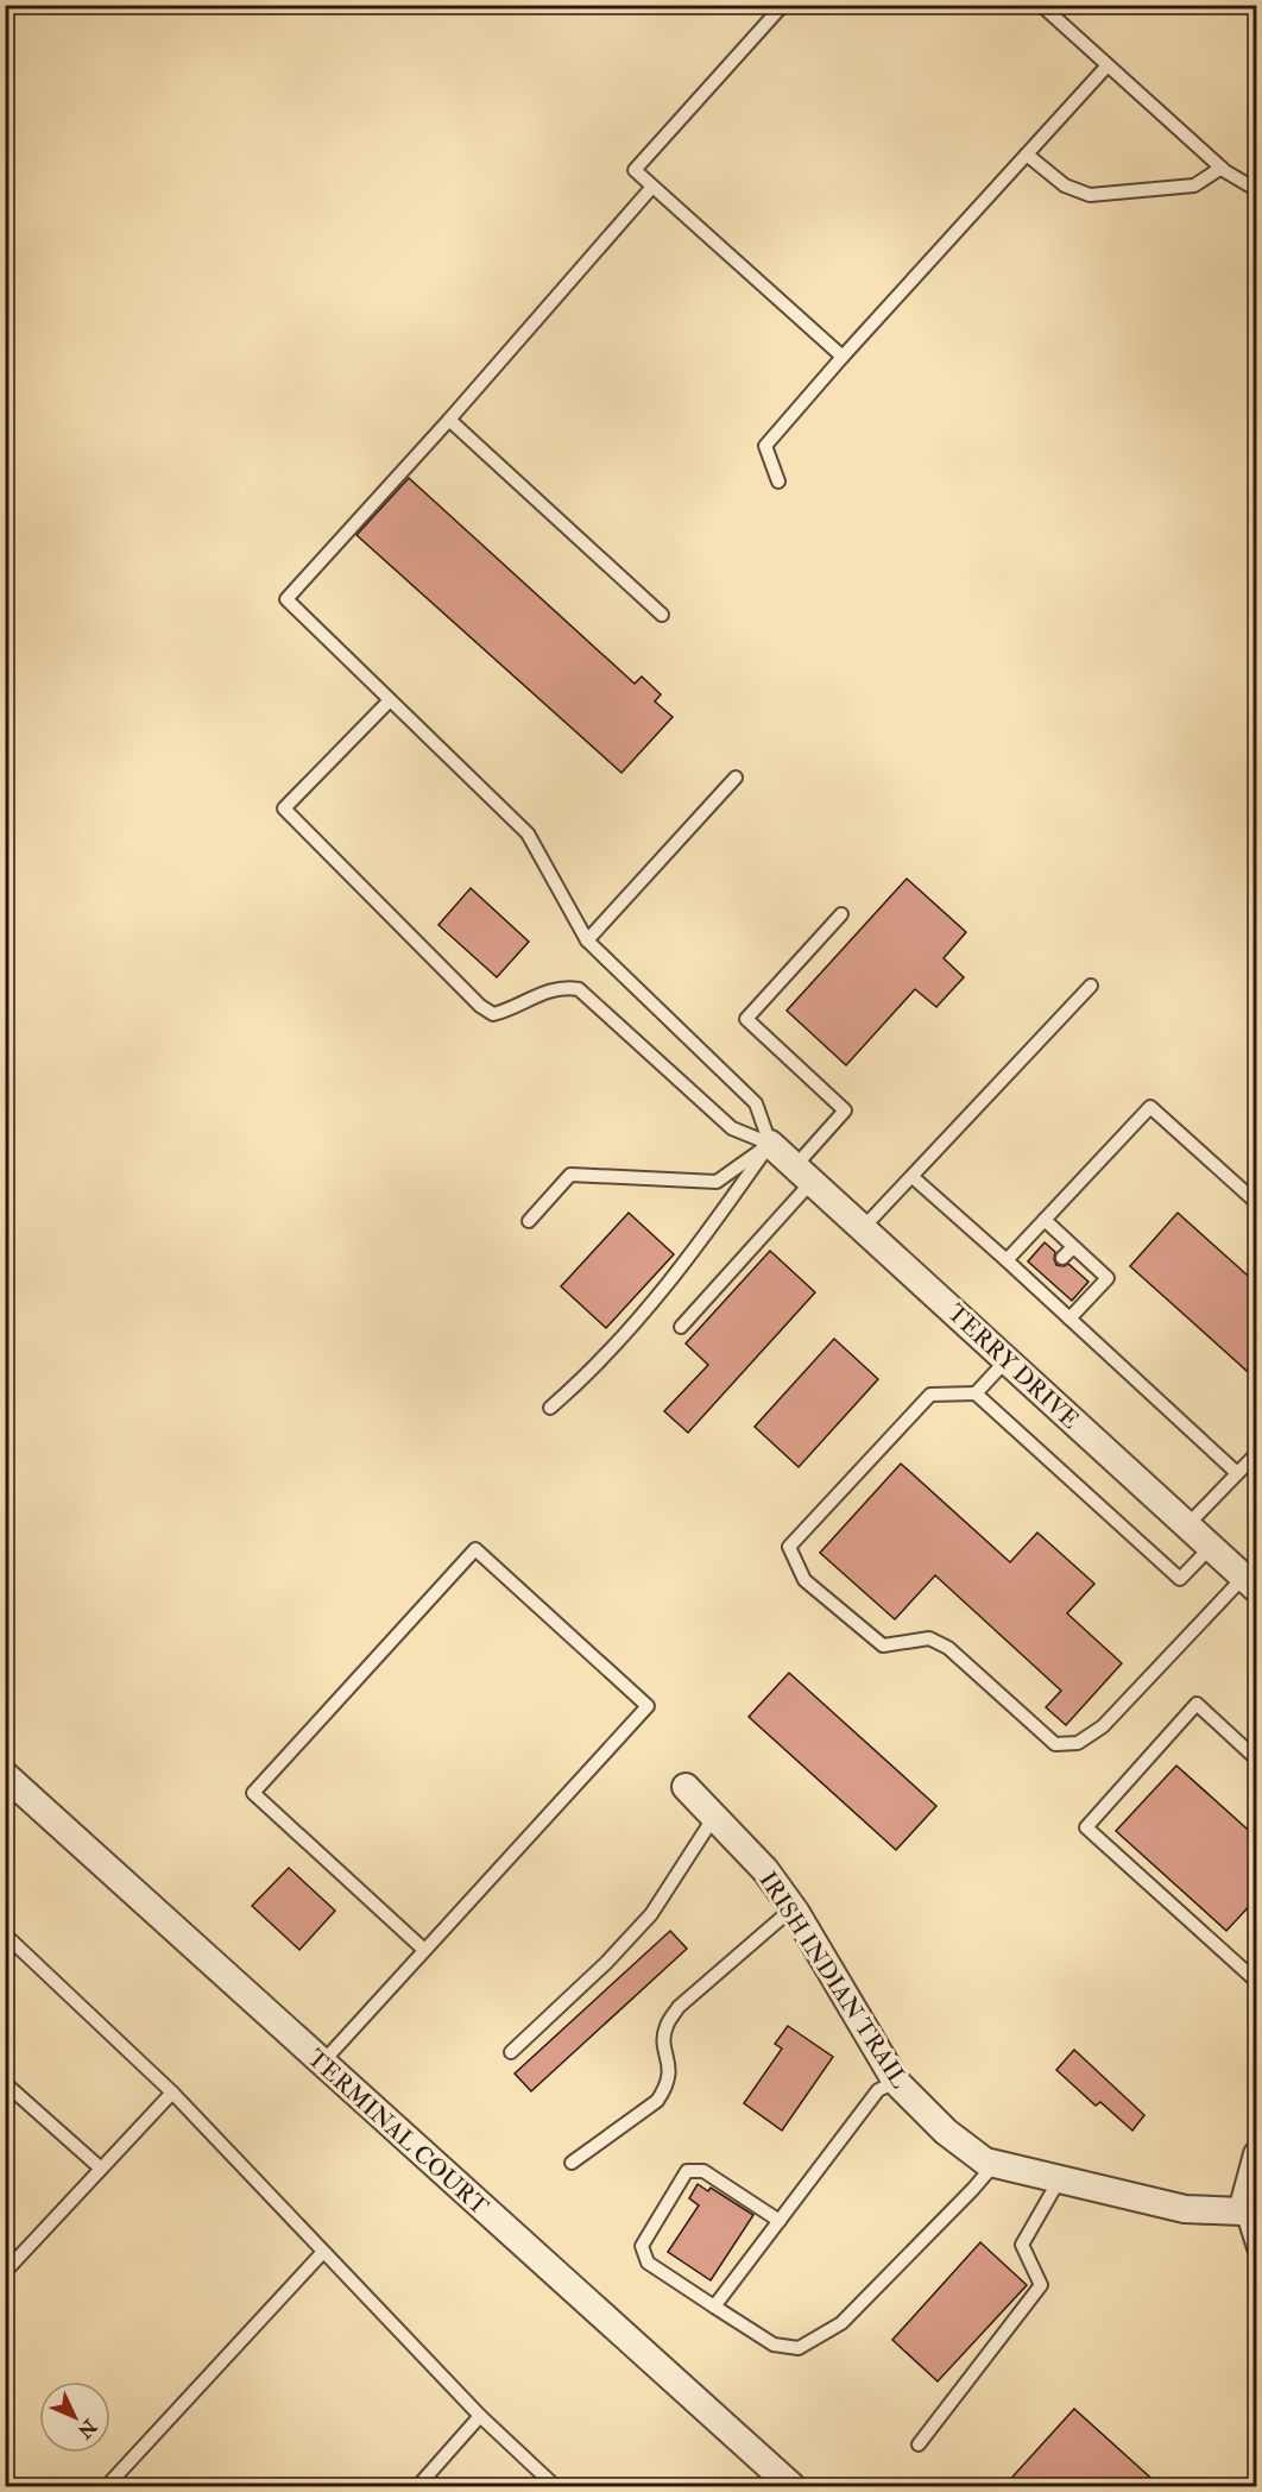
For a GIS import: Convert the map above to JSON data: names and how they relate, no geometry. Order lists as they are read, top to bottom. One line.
{"streets":{"street":["TERRY DRIVE","IRISH INDIAN TRAIL","TERMINAL COURT"]},"north":"bottom right"}
